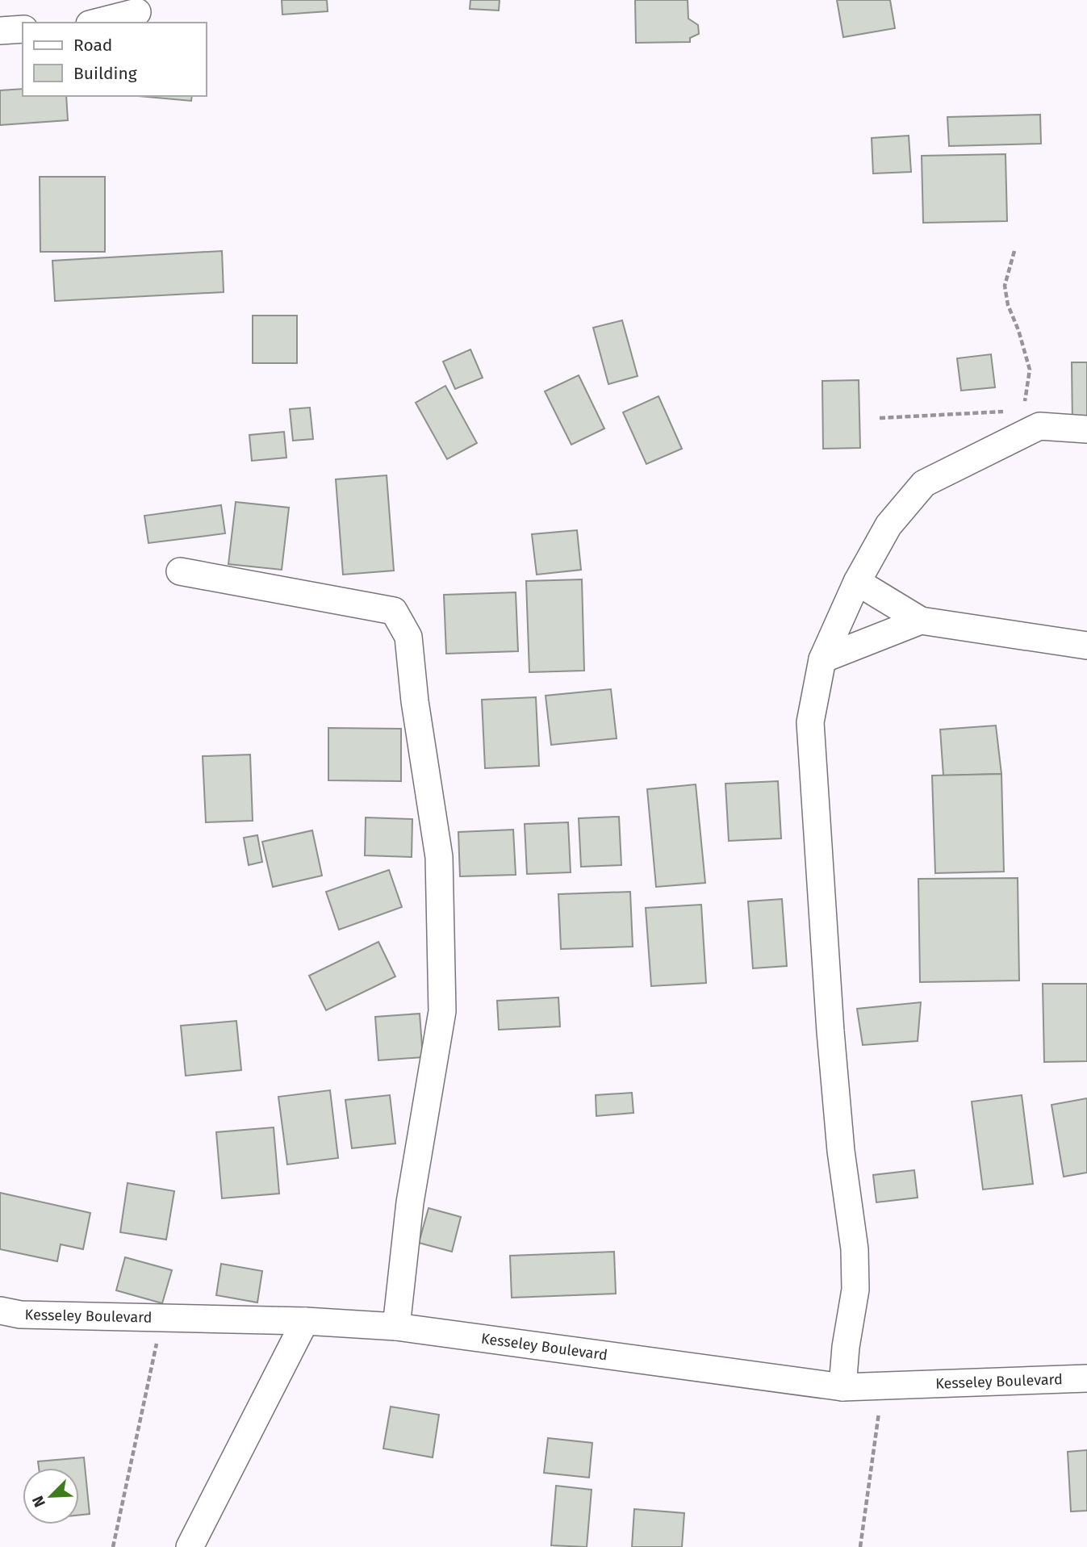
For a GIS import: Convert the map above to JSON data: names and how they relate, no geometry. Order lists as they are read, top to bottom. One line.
{"streets":{"street":["Kesseley Boulevard"]},"legend":["Road","Building"],"north":"bottom left"}
